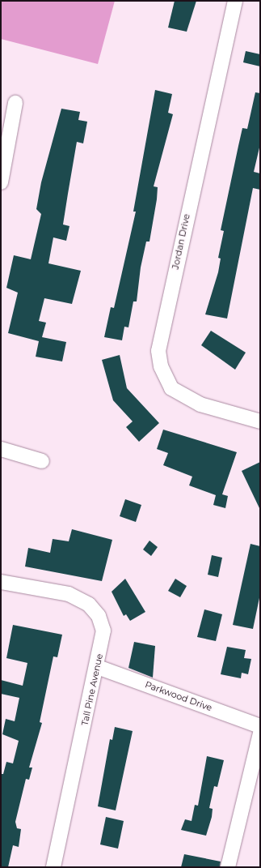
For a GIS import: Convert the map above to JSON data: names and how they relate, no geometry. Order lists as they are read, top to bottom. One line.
{"streets":{"street":["Jordan Drive","Tall Pine Avenue","Parkwood Drive"]},"crossings":[["Tall Pine Avenue","Parkwood Drive"]]}
